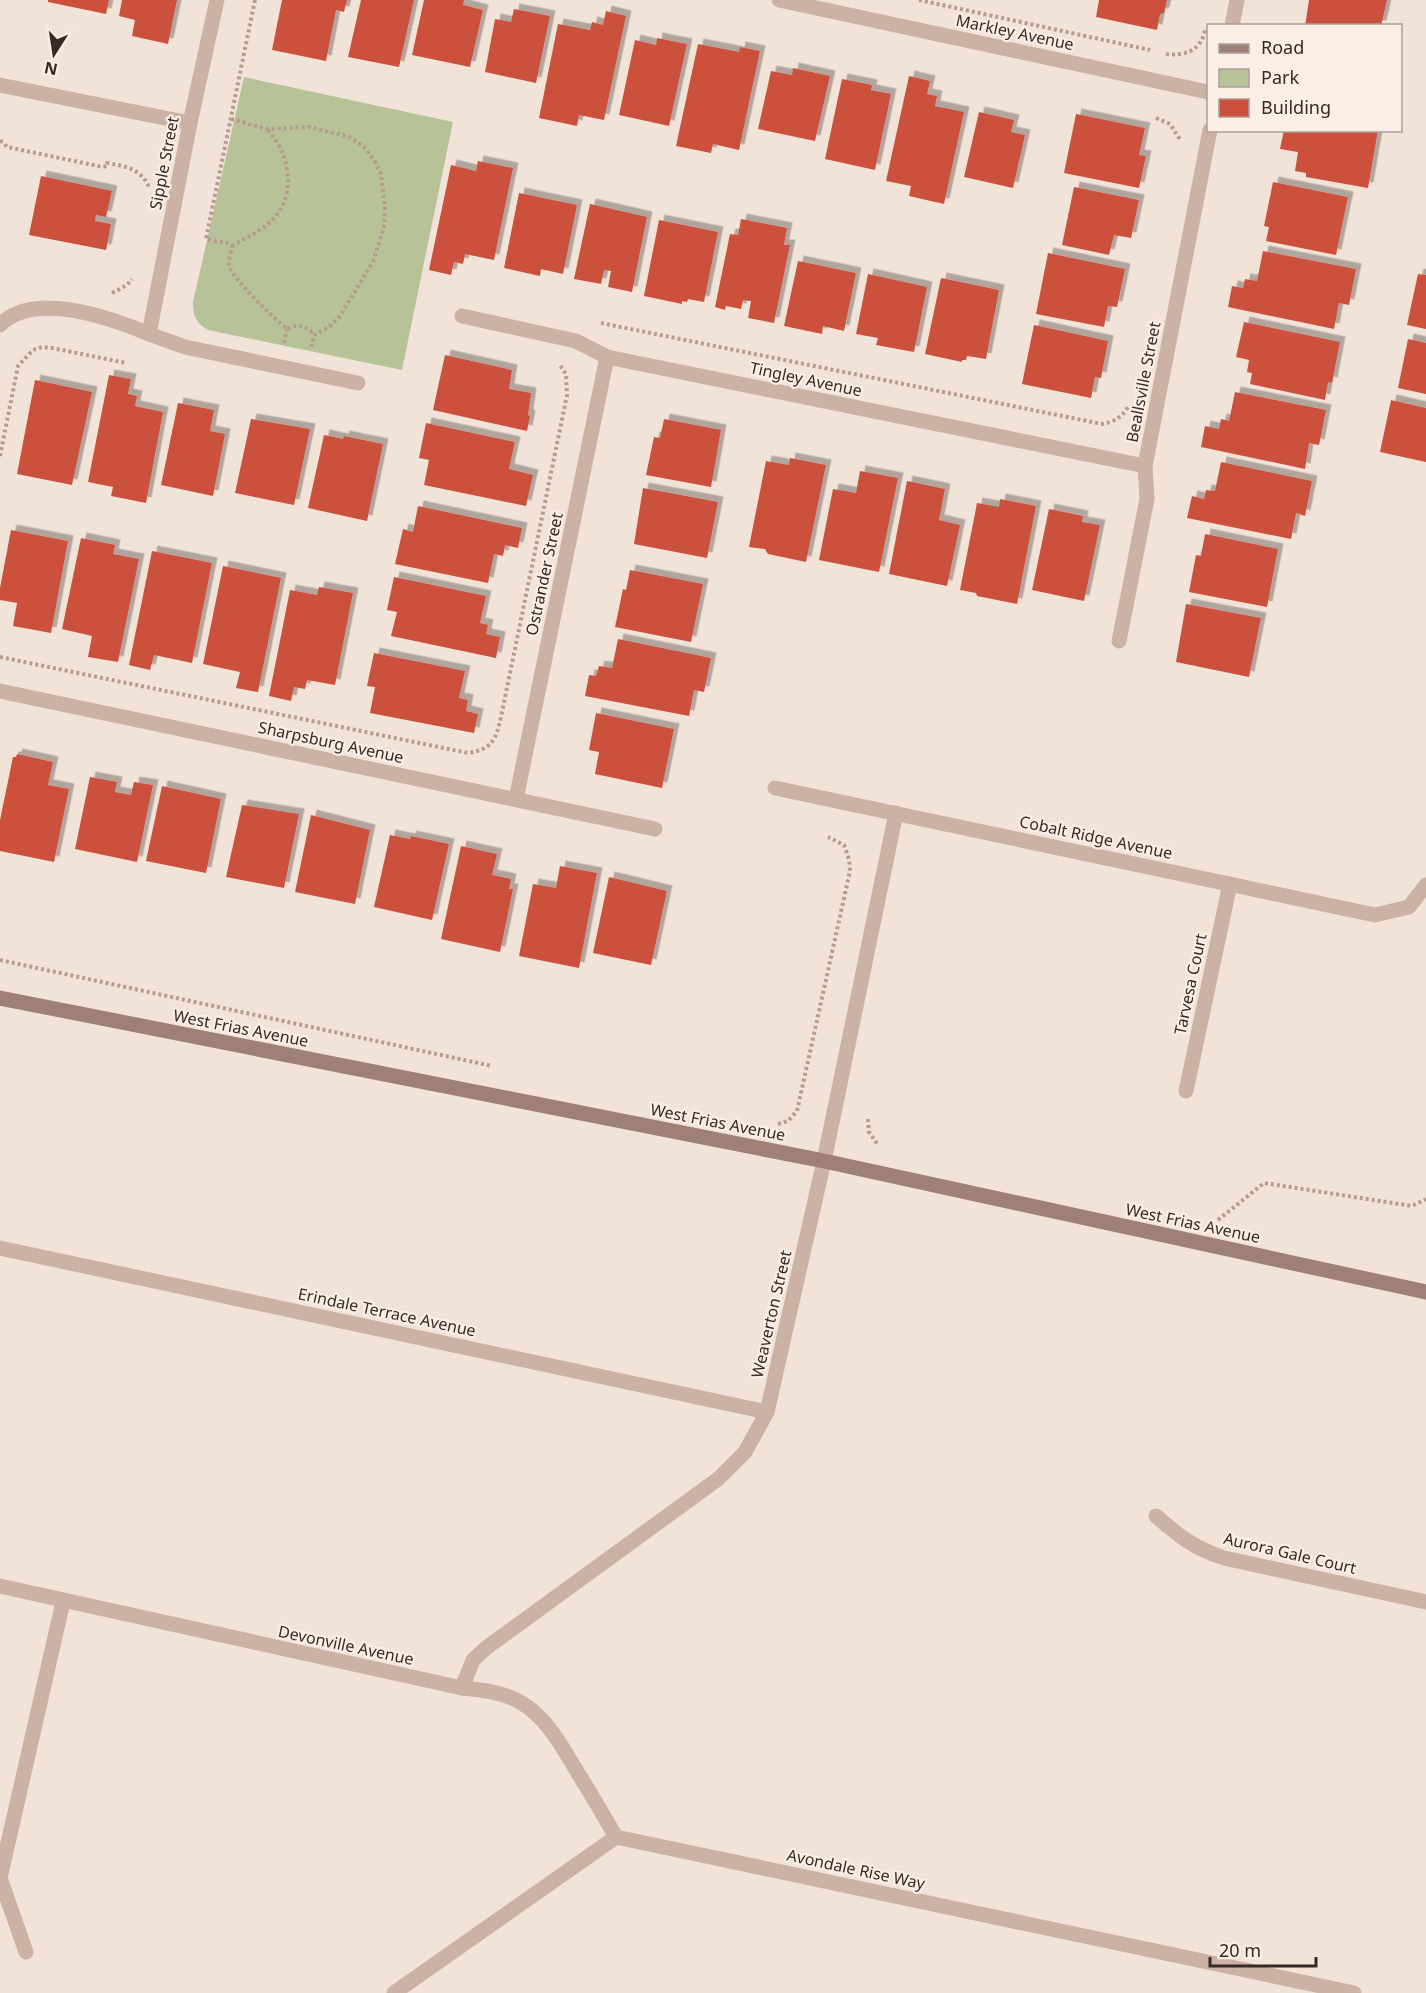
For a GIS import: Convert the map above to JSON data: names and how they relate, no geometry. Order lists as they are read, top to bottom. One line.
{"streets":{"street":["Markley Avenue","Sipple Street","Tingley Avenue","Beallsville Street","Ostrander Street","Sharpsburg Avenue","Cobalt Ridge Avenue","Tarvesa Court","West Frias Avenue","Erindale Terrace Avenue","Weaverton Street","Aurora Gale Court","Devonville Avenue","Avondale Rise Way"]},"crossings":[["Tingley Avenue","Beallsville Street"],["Tingley Avenue","Ostrander Street"],["Ostrander Street","Sharpsburg Avenue"],["Cobalt Ridge Avenue","Tarvesa Court"],["Cobalt Ridge Avenue","Weaverton Street"],["West Frias Avenue","Weaverton Street"],["Erindale Terrace Avenue","Weaverton Street"],["Weaverton Street","Devonville Avenue"],["Devonville Avenue","Avondale Rise Way"]],"legend":["Road","Park","Building"],"scale_bar":"20 m","north":"bottom"}
